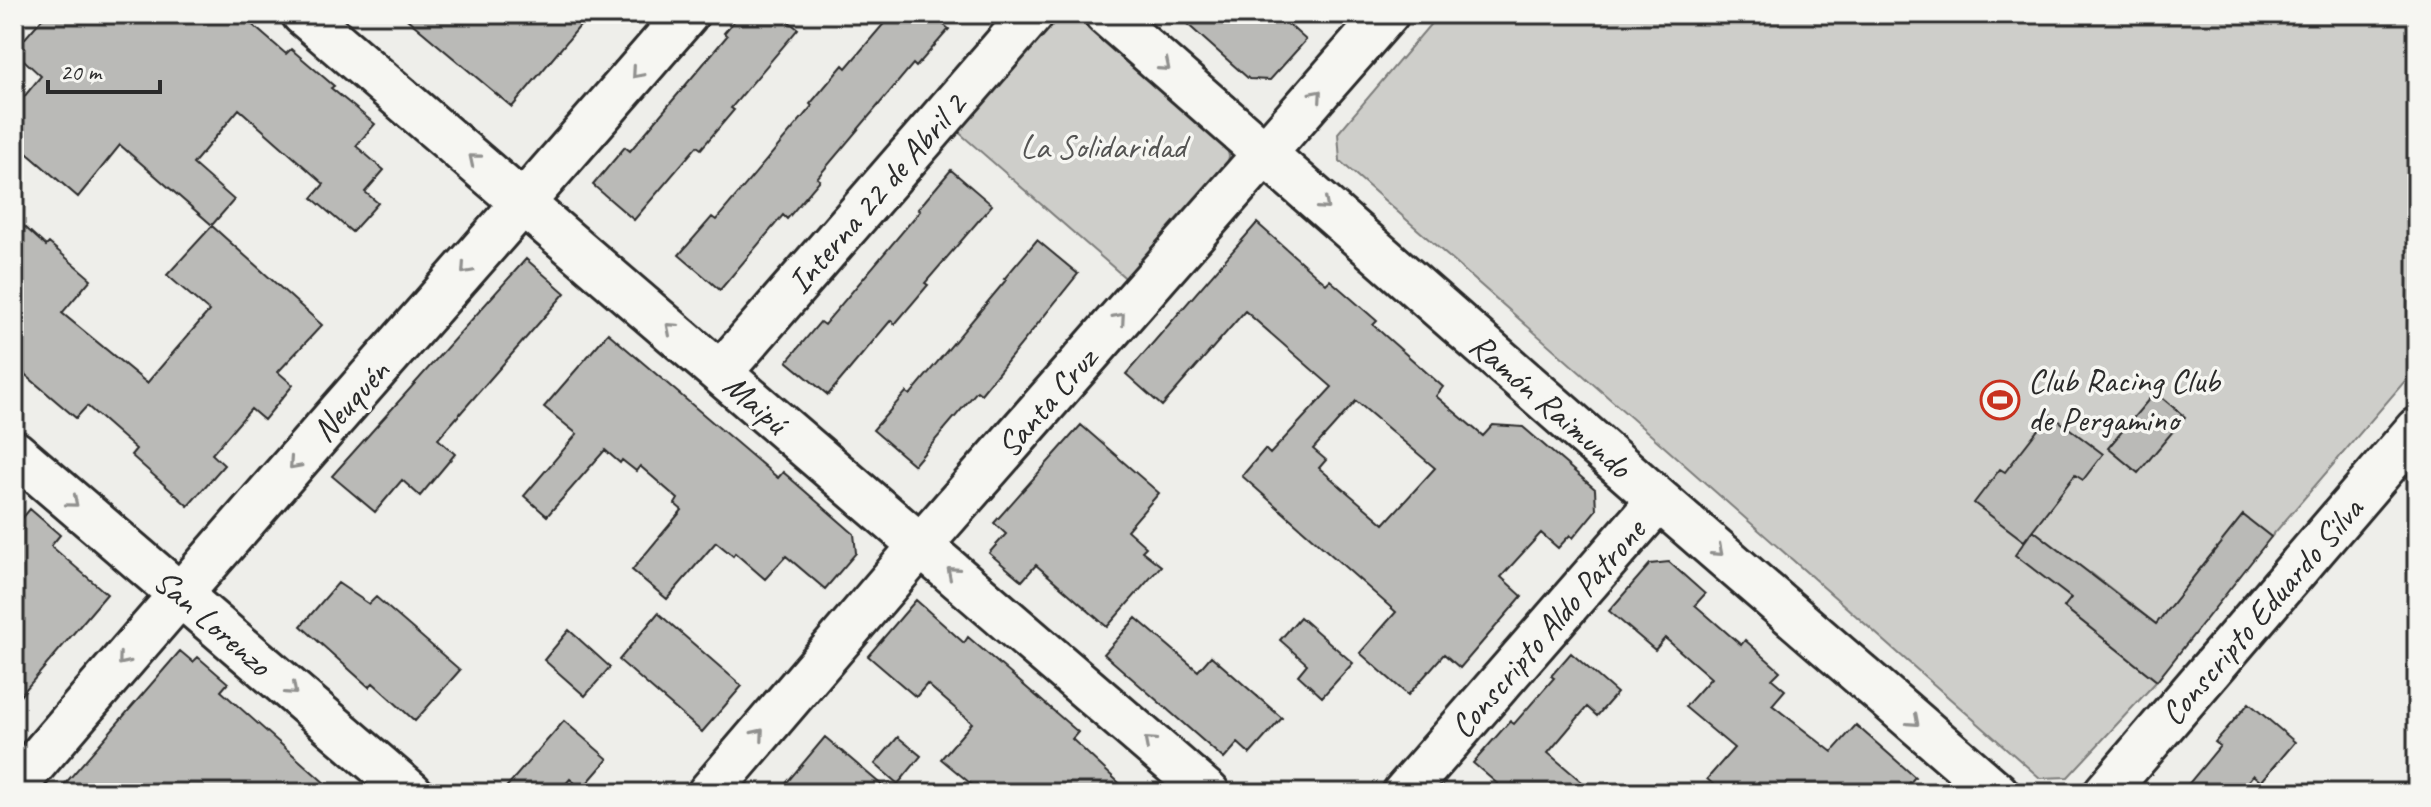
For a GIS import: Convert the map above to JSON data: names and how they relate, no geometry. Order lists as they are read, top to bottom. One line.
{"streets":{"street":["Interna 22 de Abril 2","Neuquén","Santa Cruz","Maipú","Ramón Raimundo","Conscripto Eduardo Silva","San Lorenzo","Conscripto Aldo Patrone"]},"crossings":[["Interna 22 de Abril 2","Maipú"],["Neuquén","Maipú"],["Neuquén","San Lorenzo"],["Santa Cruz","Maipú"],["Santa Cruz","Ramón Raimundo"],["Ramón Raimundo","Conscripto Aldo Patrone"]],"one_way":["Neuquén","Santa Cruz","Maipú","Ramón Raimundo","San Lorenzo"],"parks":["La Solidaridad"],"places":{"sports":["Club Racing Club de Pergamino"]},"scale_bar":"20 m"}
